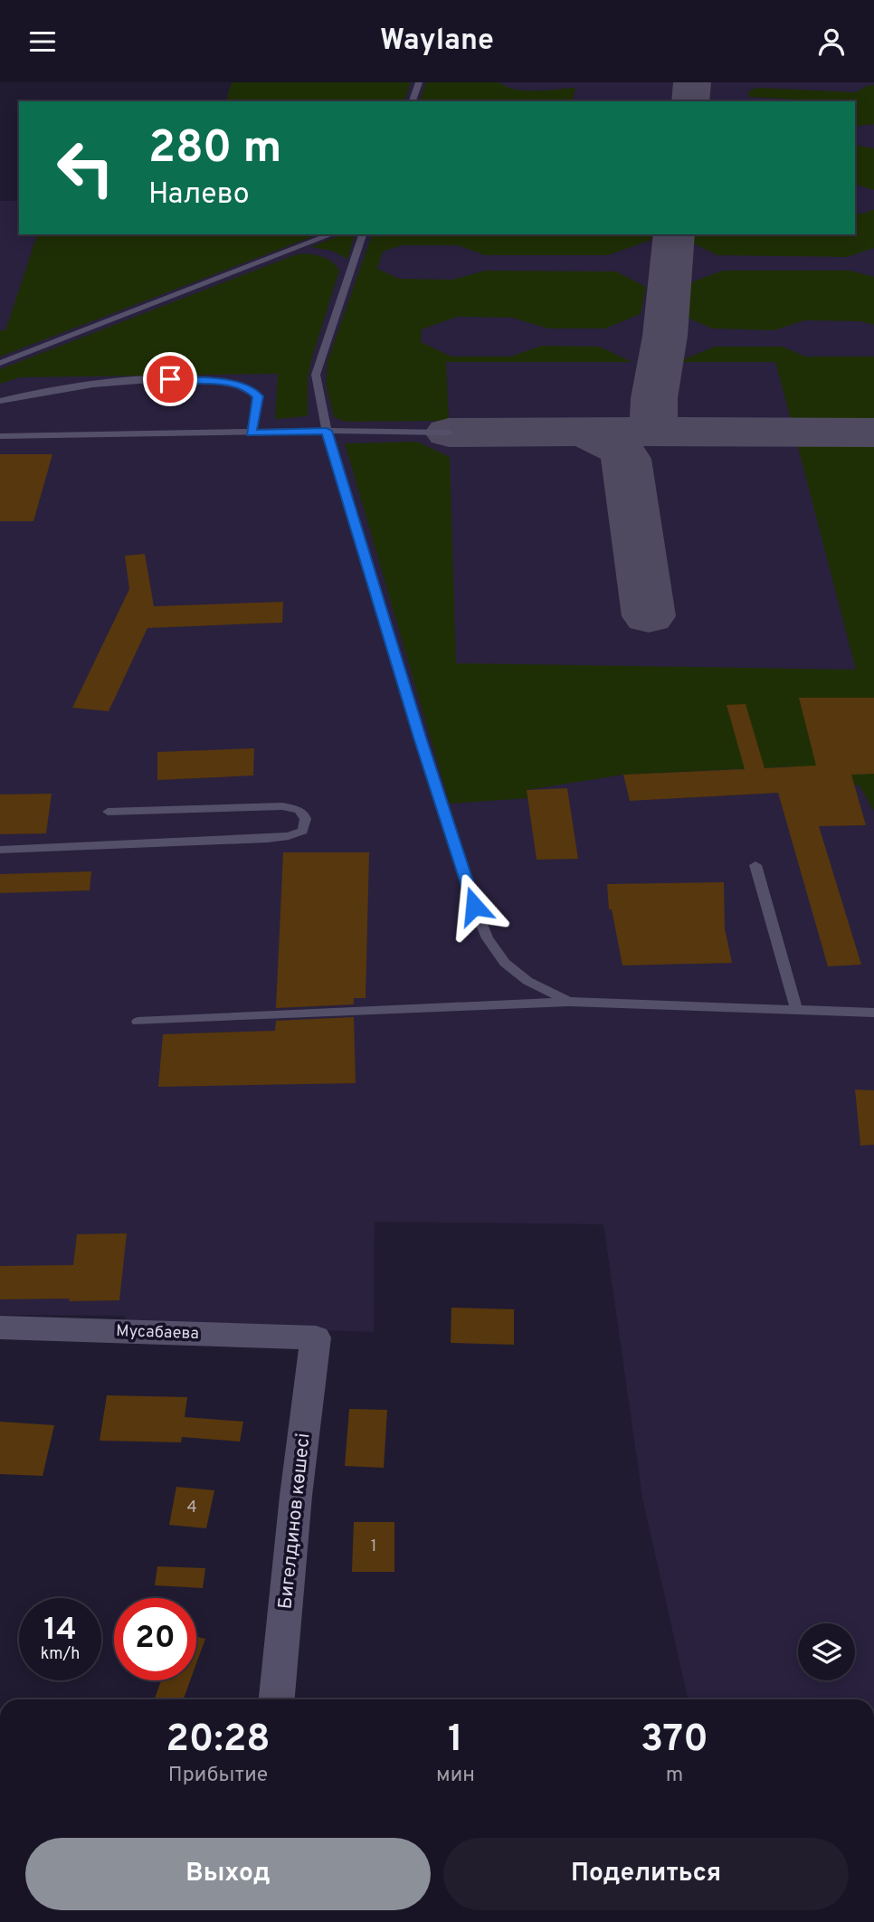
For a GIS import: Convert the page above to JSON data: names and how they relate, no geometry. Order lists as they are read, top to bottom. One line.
{"streets":{"street":["Мусабаева","Бигелдинов көшесі"]},"crossings":[["Мусабаева","Бигелдинов көшесі"]],"house_numbers":["4","1"],"page":{"header":"Waylane","turn":["280 m","Налево"],"speed":"14 km/h","limit":"20","eta":["20:28","Прибытие","1","мин","370","m"],"buttons":["Выход","Поделиться"]}}
